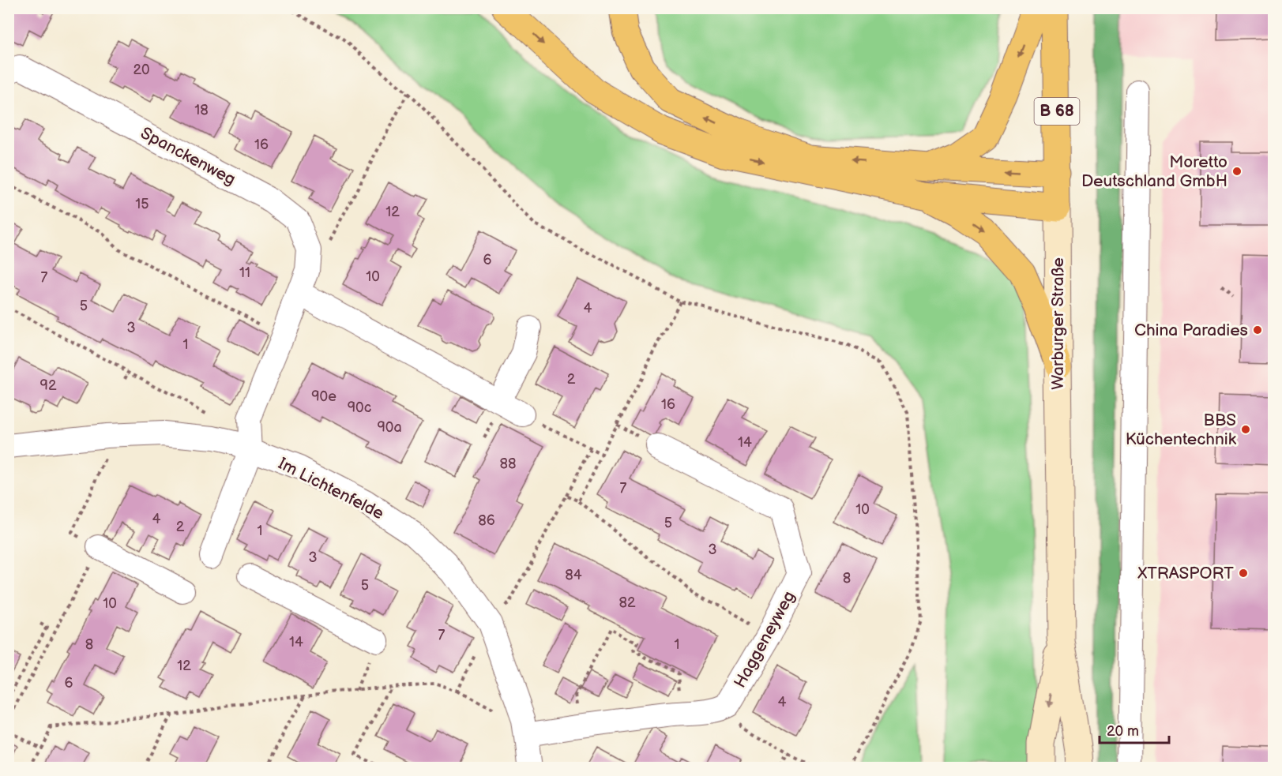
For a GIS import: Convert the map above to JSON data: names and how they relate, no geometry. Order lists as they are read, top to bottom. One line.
{"streets":{"main road":["B 68","Warburger Straße"],"street":["Spanckenweg","Im Lichtenfelde","Haggeneyweg"]},"crossings":[["Spanckenweg","Im Lichtenfelde"]],"places":["Moretto Deutschland GmbH","China Paradies","BBS Küchentechnik","XTRASPORT"],"house_numbers":["20","18","16","15","12","6","11","10","7","5","4","3","1","2","92","90e","16","90c","90a","14","88","7","10","4","86","5","2","1","3","3","84","8","5","82","10","7","14","8","1","12","6","4"],"scale_bar":"20 m"}
